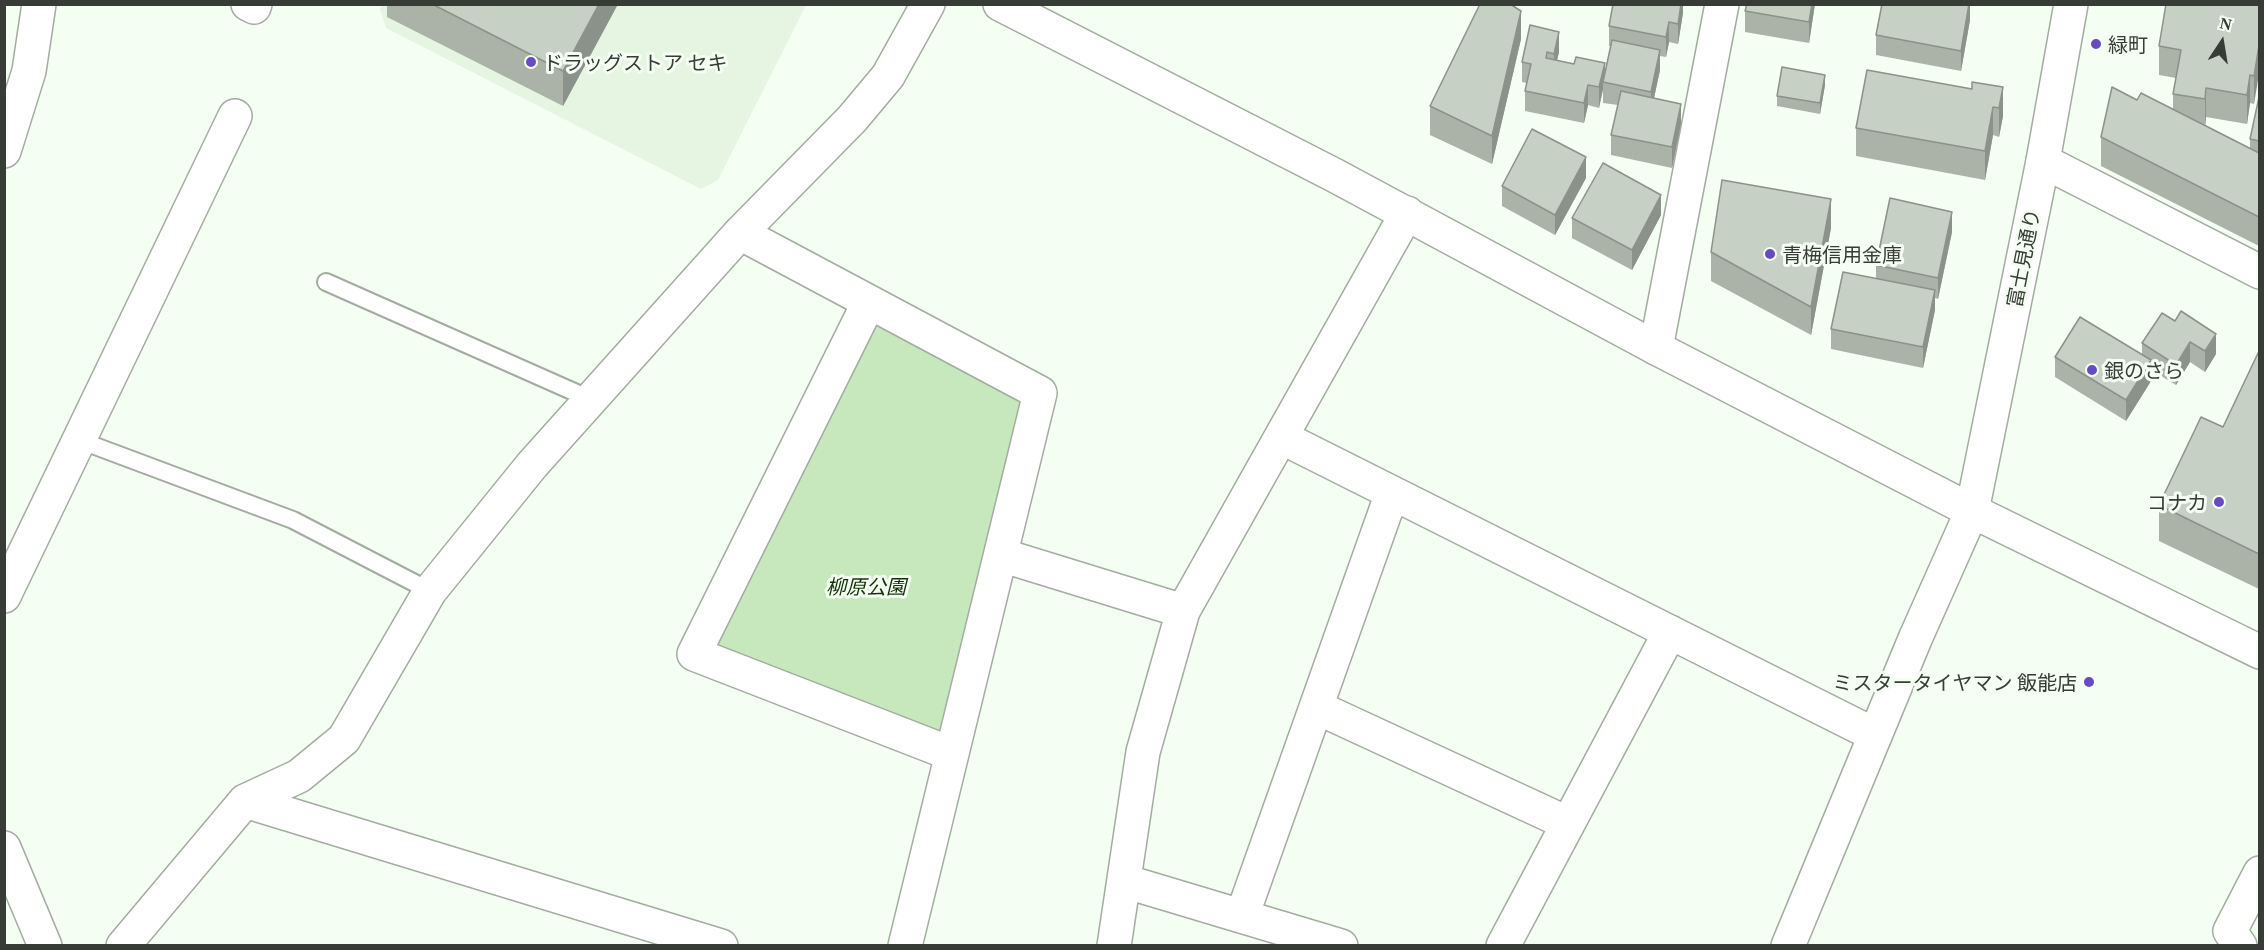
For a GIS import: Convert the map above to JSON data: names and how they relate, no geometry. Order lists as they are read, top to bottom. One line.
{"streets":{"street":["富士見通り"]},"parks":["柳原公園"],"places":["緑町","ドラッグストア セキ","青梅信用金庫","銀のさら","コナカ","ミスタータイヤマン 飯能店"],"north":"top"}
